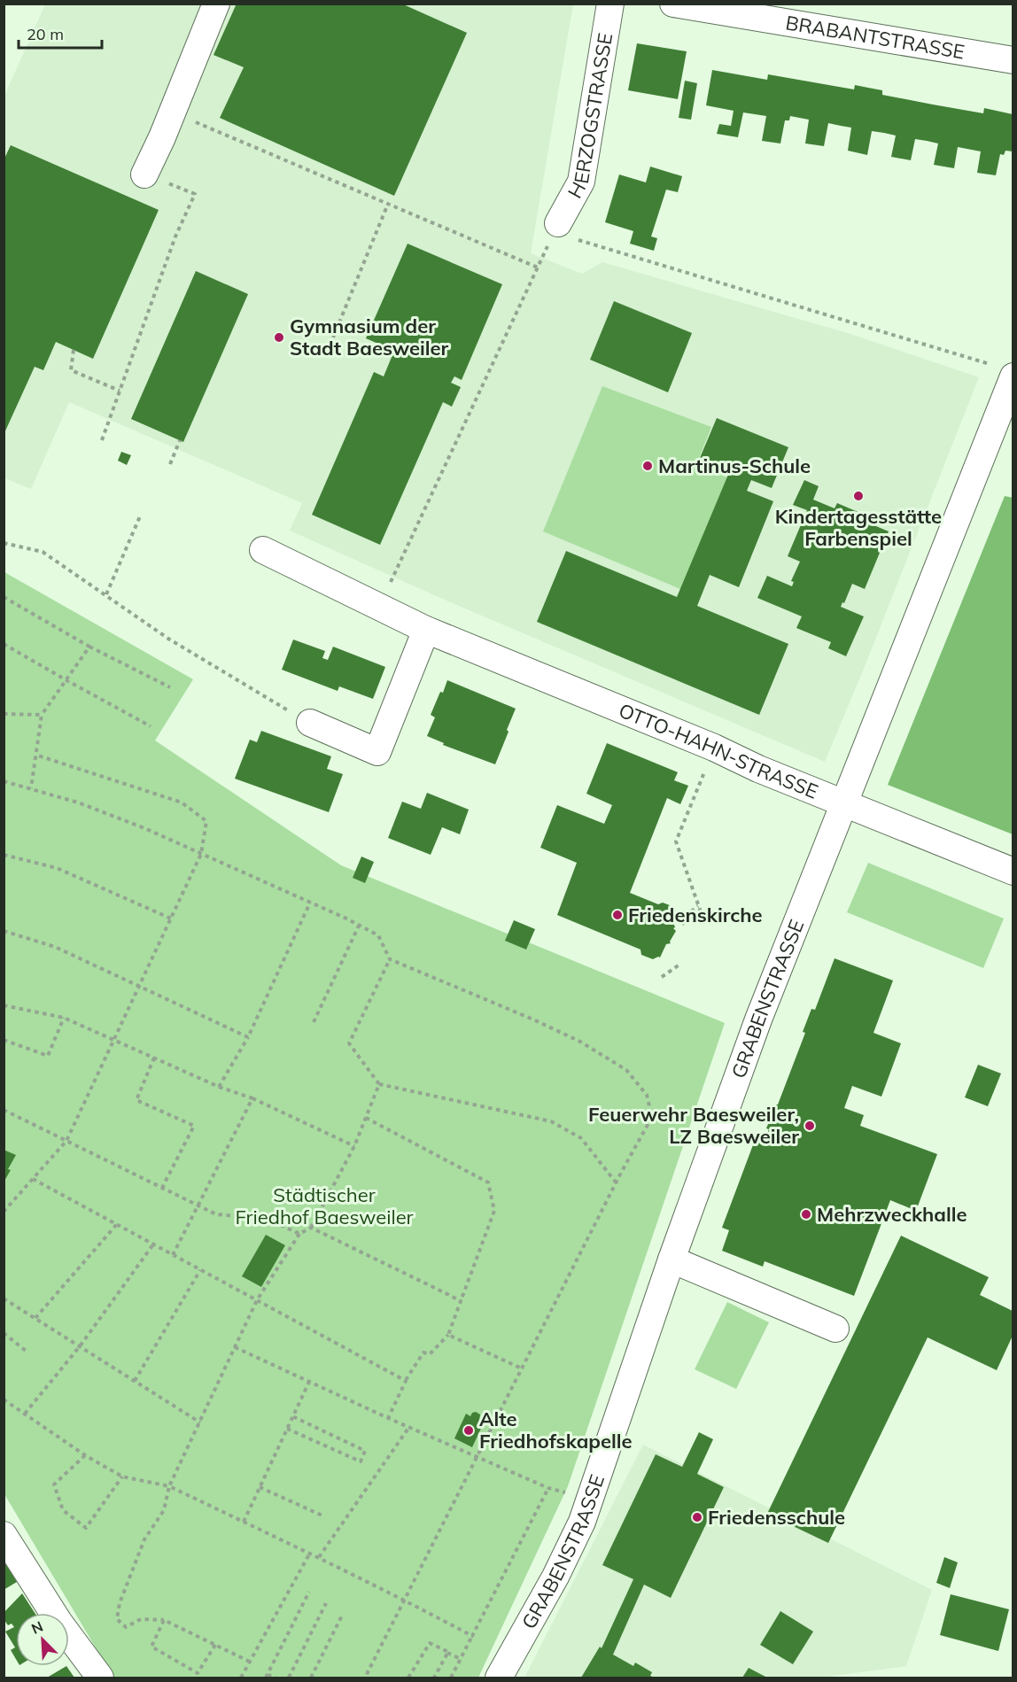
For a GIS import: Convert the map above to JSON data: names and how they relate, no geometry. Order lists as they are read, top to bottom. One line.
{"streets":{"street":["BRABANTSTRASSE","HERZOGSTRASSE","OTTO-HAHN-STRASSE","GRABENSTRASSE"]},"crossings":[["OTTO-HAHN-STRASSE","GRABENSTRASSE"]],"parks":["Städtischer Friedhof Baesweiler"],"places":["Gymnasium der Stadt Baesweiler","Martinus-Schule","Kindertagesstätte Farbenspiel","Friedenskirche","Feuerwehr Baesweiler, LZ Baesweiler","Mehrzweckhalle","Alte Friedhofskapelle","Friedensschule"],"scale_bar":"20 m","north":"top left"}
